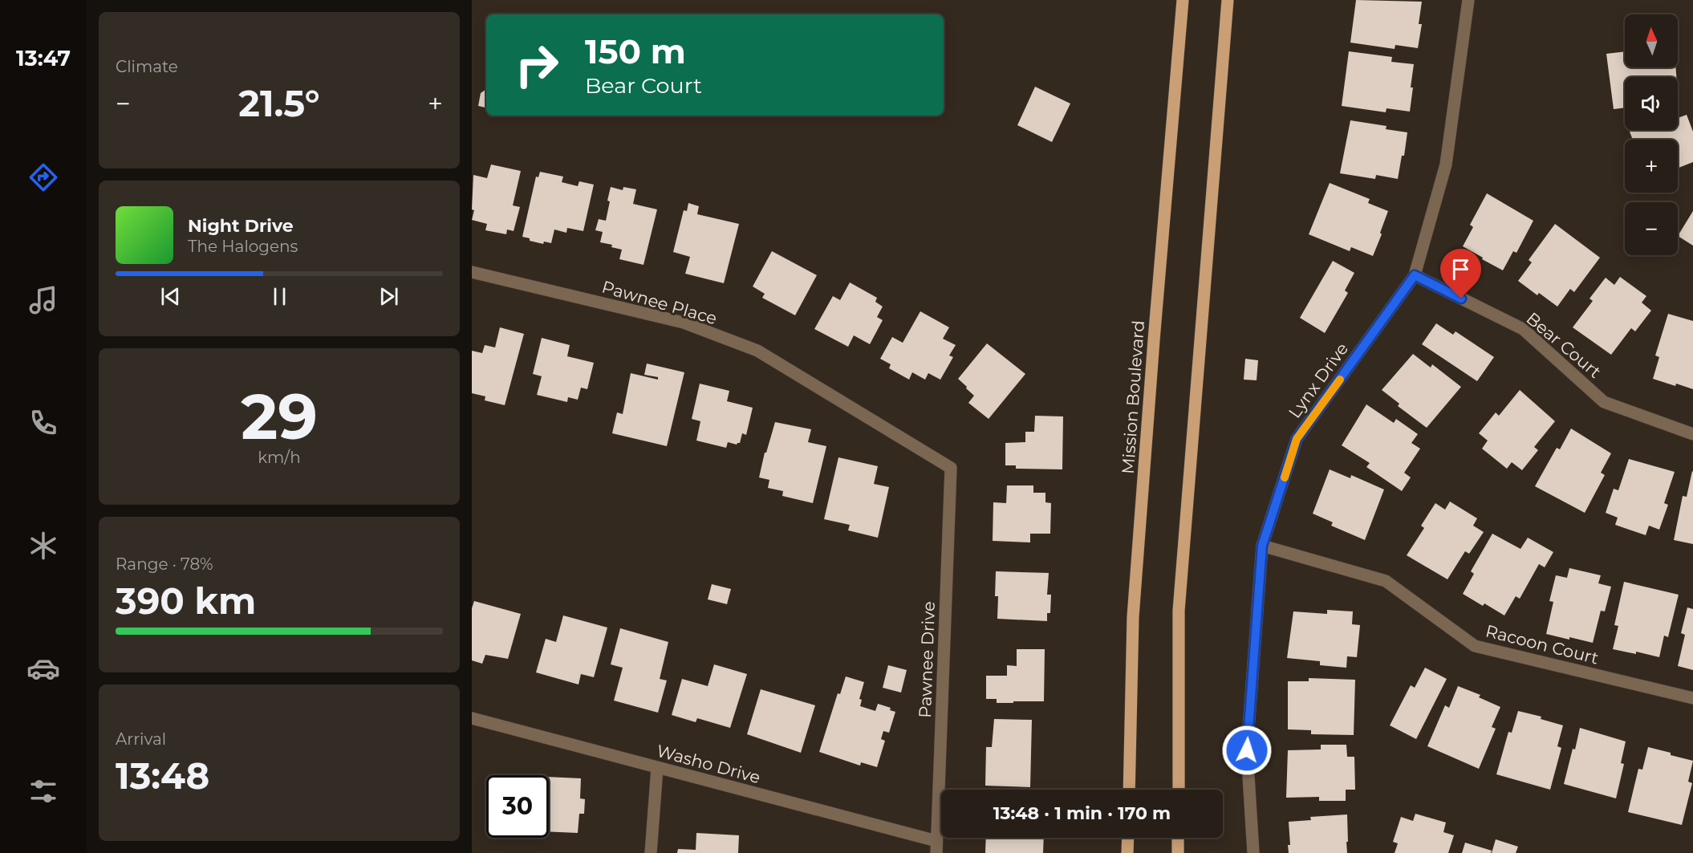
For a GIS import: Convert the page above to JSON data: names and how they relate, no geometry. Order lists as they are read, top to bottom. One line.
{"streets":{"main road":["Mission Boulevard"],"street":["Pawnee Place","Bear Court","Lynx Drive","Racoon Court","Pawnee Drive","Washo Drive"]},"crossings":[["Pawnee Place","Pawnee Drive"],["Bear Court","Lynx Drive"],["Lynx Drive","Racoon Court"],["Pawnee Drive","Washo Drive"]],"north":"top","page":{"tabs":"13:47","tile":["Climate",["29","km/h"],["Range · 78%","390 km"],["Arrival","13:48"]],"map_buttons":["+","−"],"turn":["150 m","Bear Court"],"heat":["−","21.5°","+"],"song":["Night Drive","The Halogens"],"limit":"30","trip":"13:48 · 1 min · 170 m"}}
